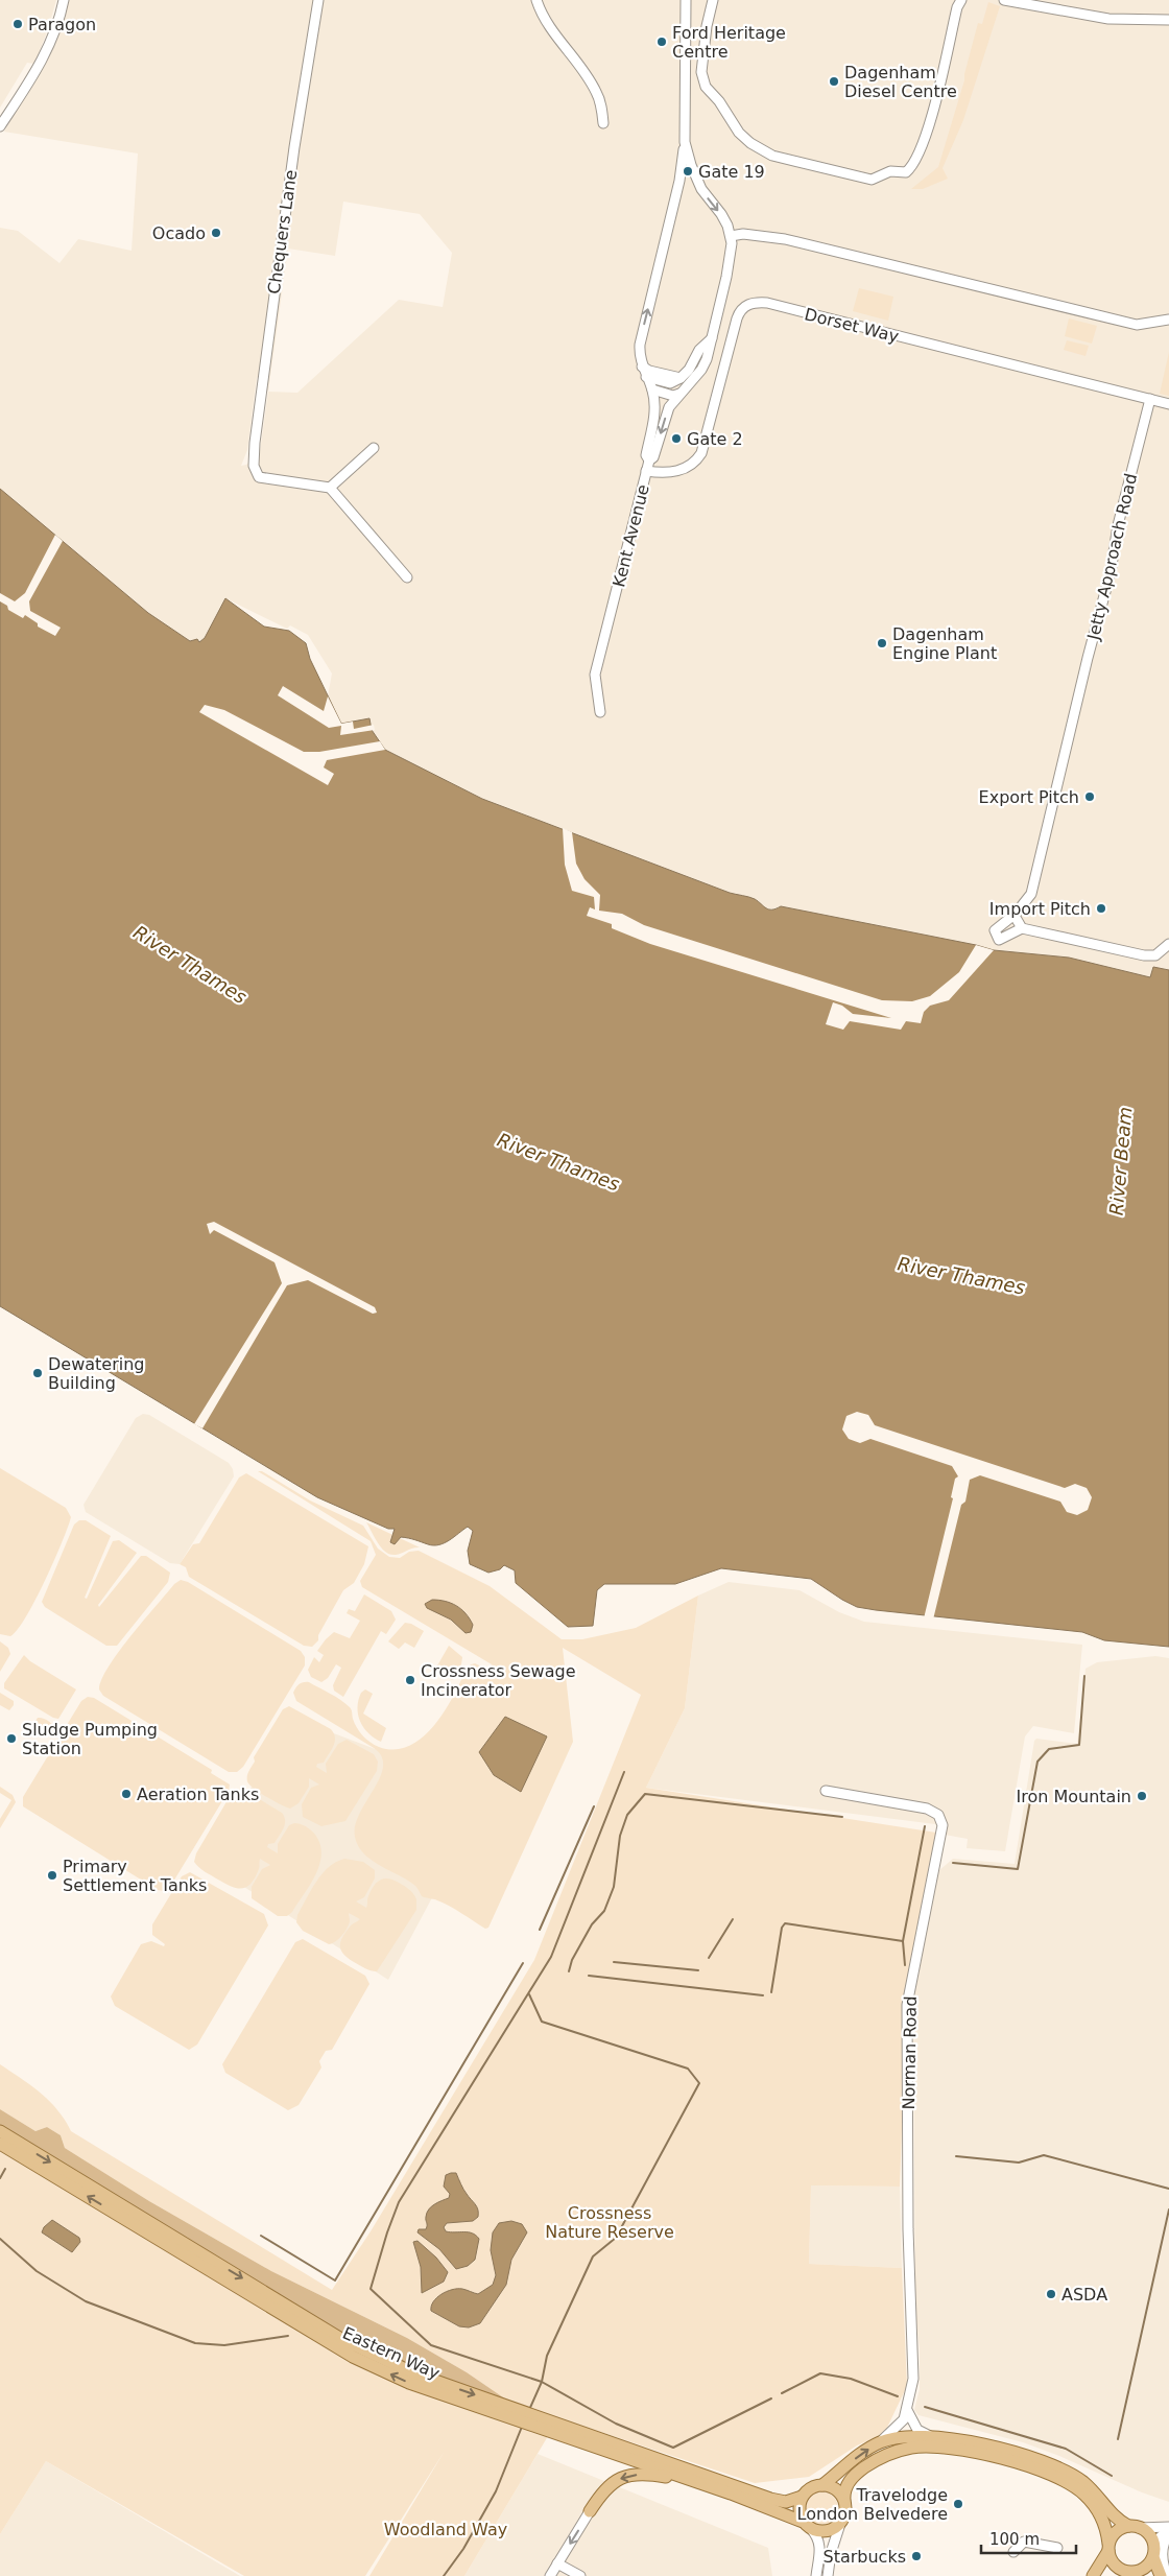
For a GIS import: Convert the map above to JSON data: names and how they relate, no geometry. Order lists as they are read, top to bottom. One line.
{"streets":{"main road":["Eastern Way"],"street":["Chequers Lane","Dorset Way","Kent Avenue","Jetty Approach Road","Norman Road"]},"crossings":[["Dorset Way","Kent Avenue"],["Dorset Way","Jetty Approach Road"]],"water":["River Thames","River Beam"],"parks":["Crossness Nature Reserve","Woodland Way"],"places":["Paragon","Ford Heritage Centre","Dagenham Diesel Centre","Gate 19","Ocado","Gate 2","Dagenham Engine Plant","Export Pitch","Import Pitch","Dewatering Building","Crossness Sewage Incinerator","Sludge Pumping Station","Aeration Tanks","Iron Mountain","Primary Settlement Tanks","ASDA","Travelodge London Belvedere","Starbucks"],"scale_bar":"100 m"}
